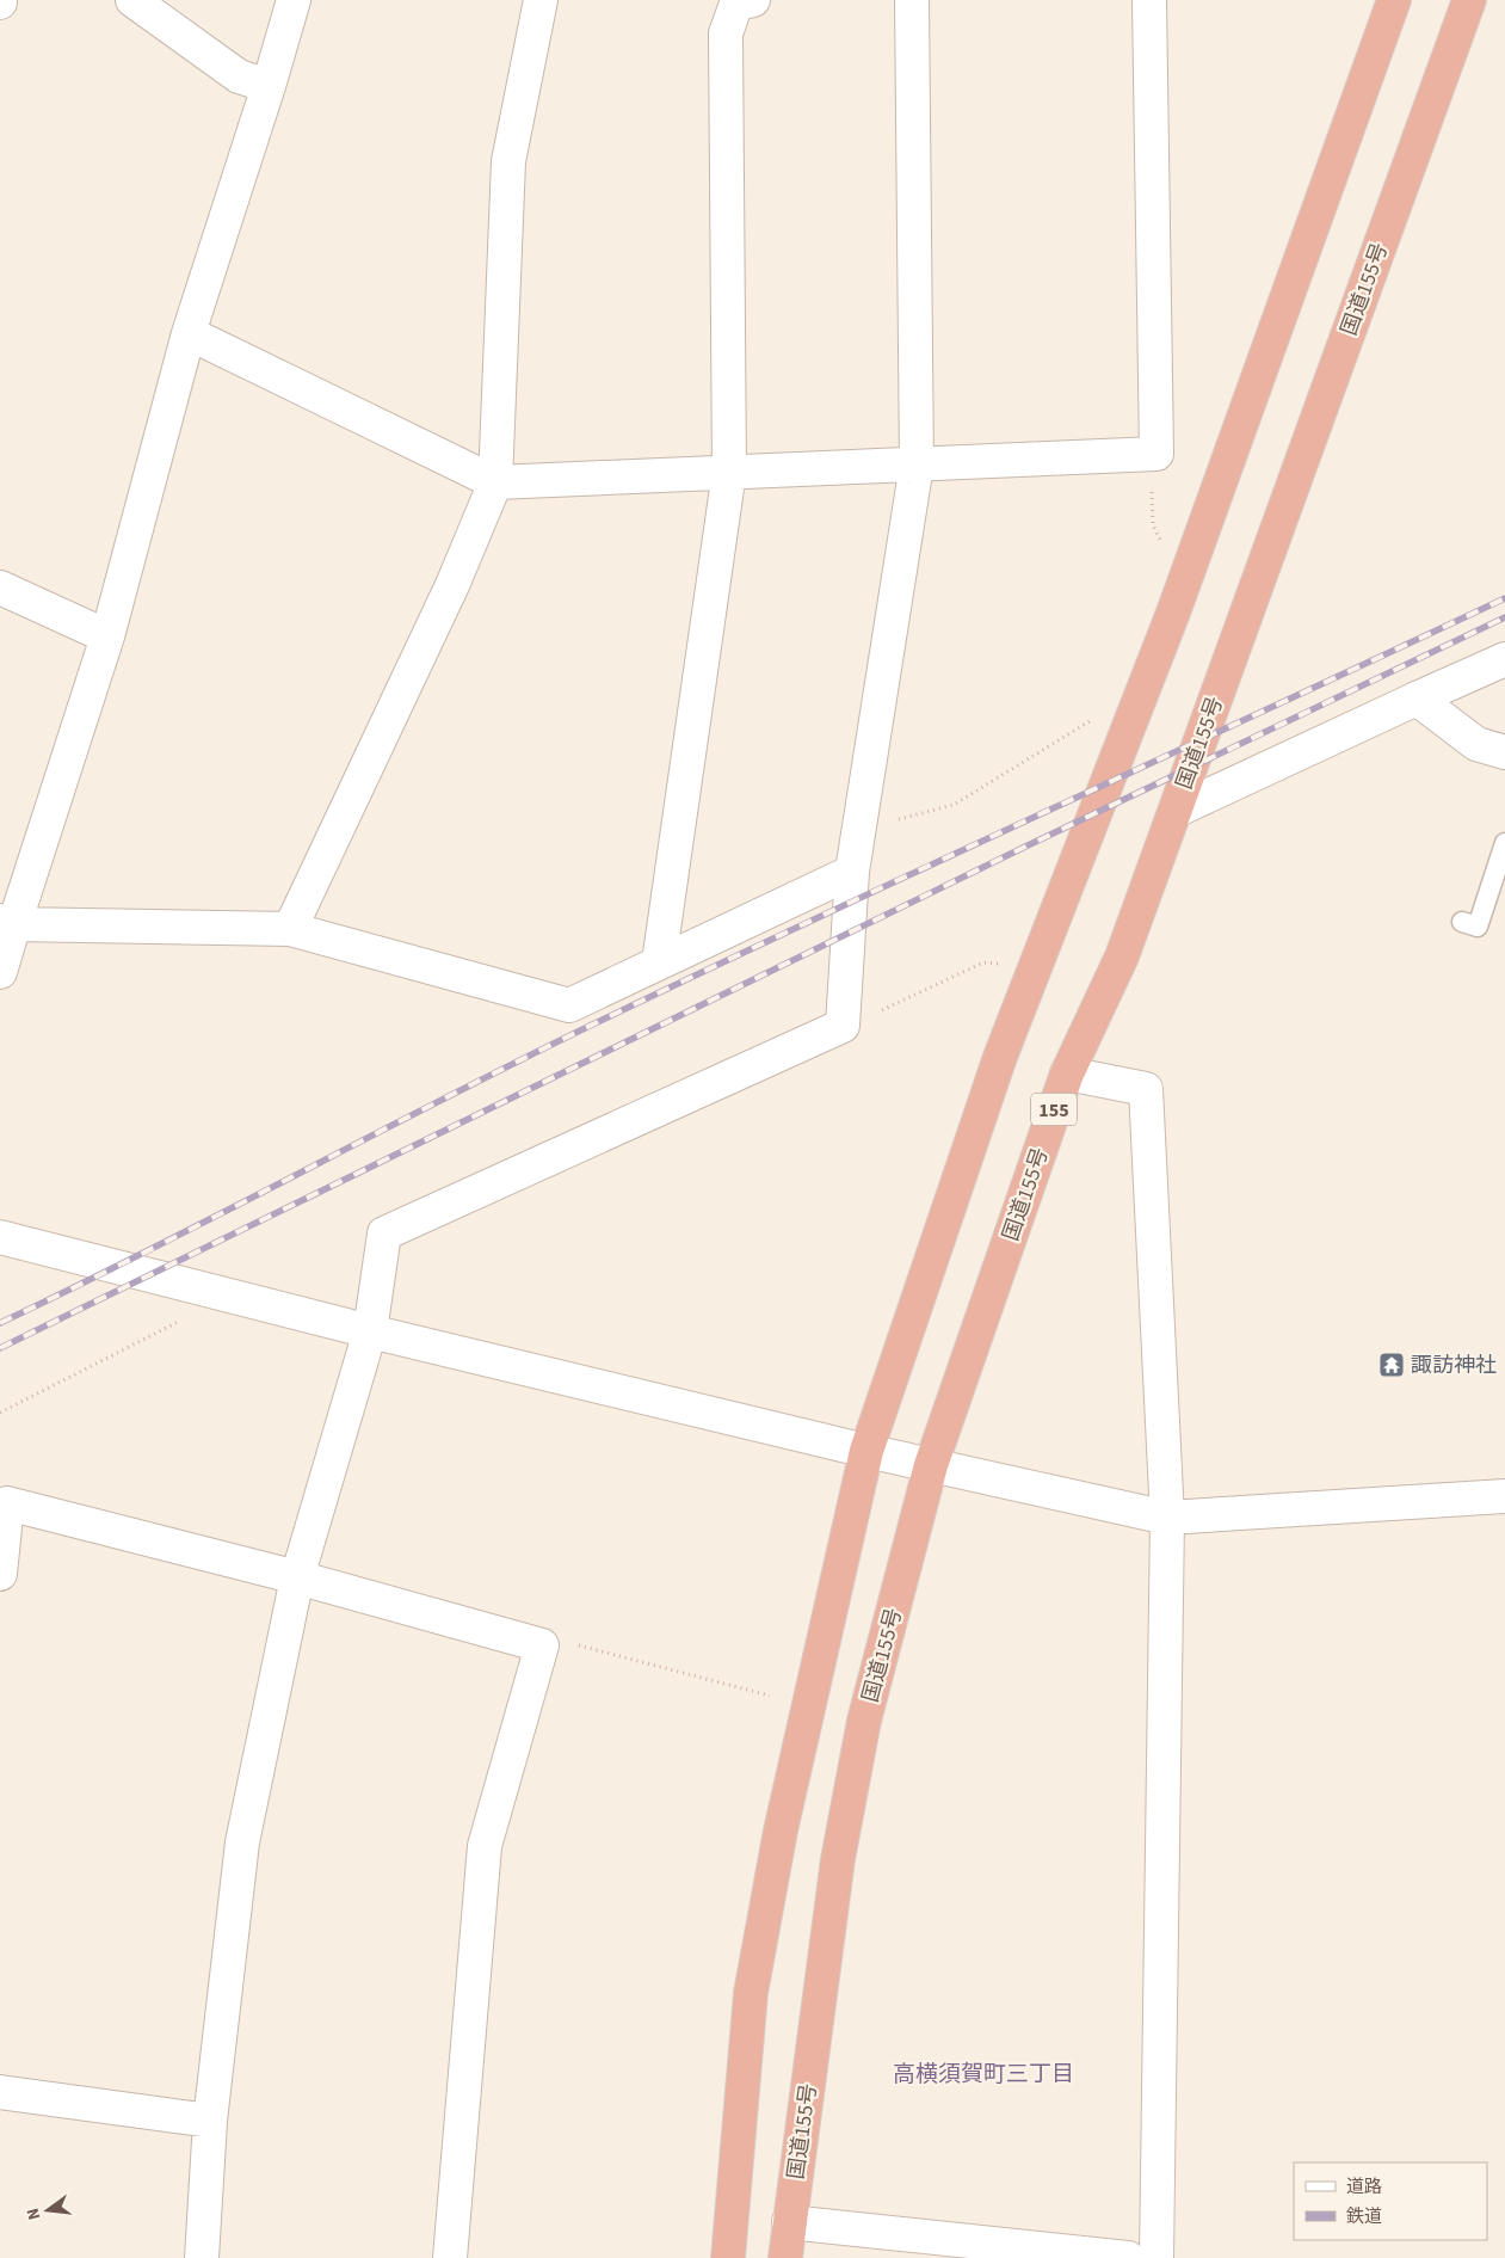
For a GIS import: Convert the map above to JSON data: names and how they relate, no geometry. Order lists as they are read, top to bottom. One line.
{"streets":{"highway":["国道155号","155"]},"districts":["高横須賀町三丁目"],"places":{"temple":["諏訪神社"]},"legend":["道路","鉄道"],"north":"left"}
